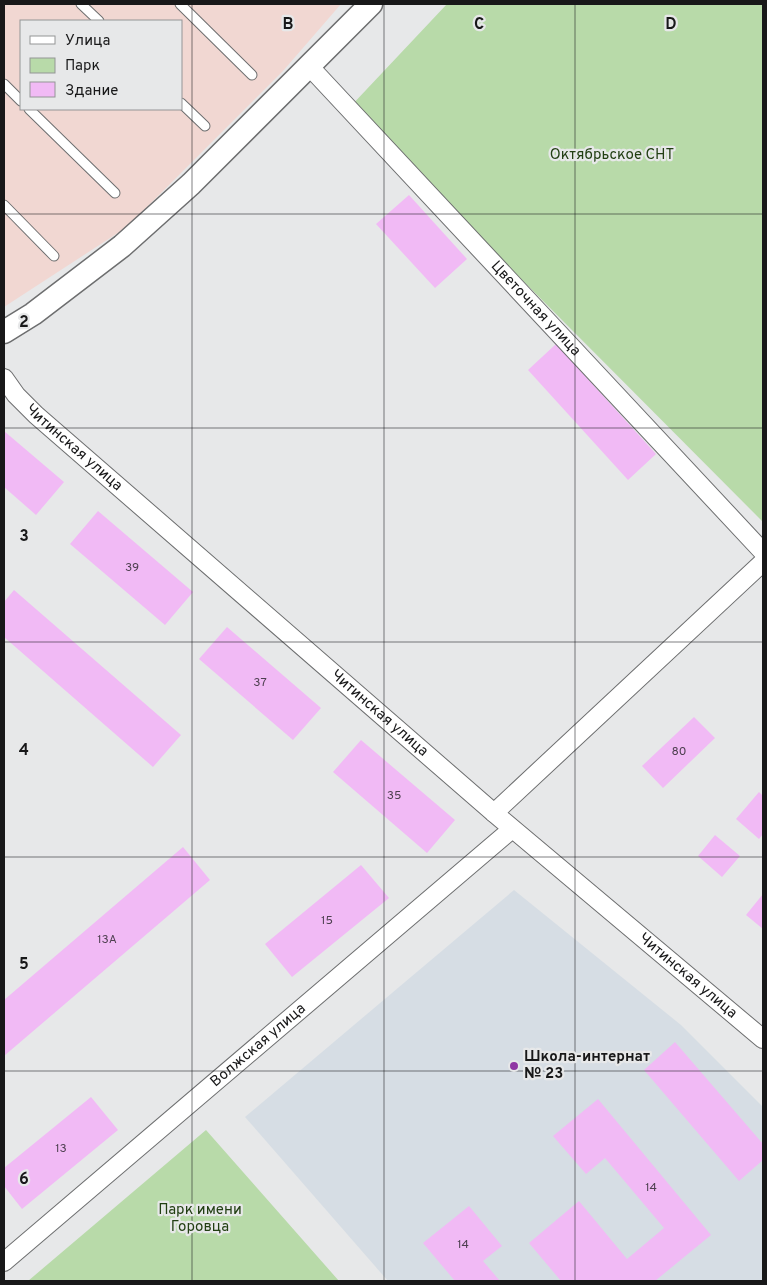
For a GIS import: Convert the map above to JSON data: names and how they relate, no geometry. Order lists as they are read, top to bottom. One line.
{"streets":{"street":["Цветочная улица","Читинская улица","Волжская улица"]},"crossings":[["Читинская улица","Волжская улица"]],"parks":["Октябрьское СНТ","Парк имени Горовца"],"places":["Школа-интернат № 23"],"house_numbers":["39","37","80","35","15","13А","13","14","14"],"legend":["Улица","Парк","Здание"],"grid":{"columns":["B","C","D"],"rows":["2","3","4","5","6"]}}
